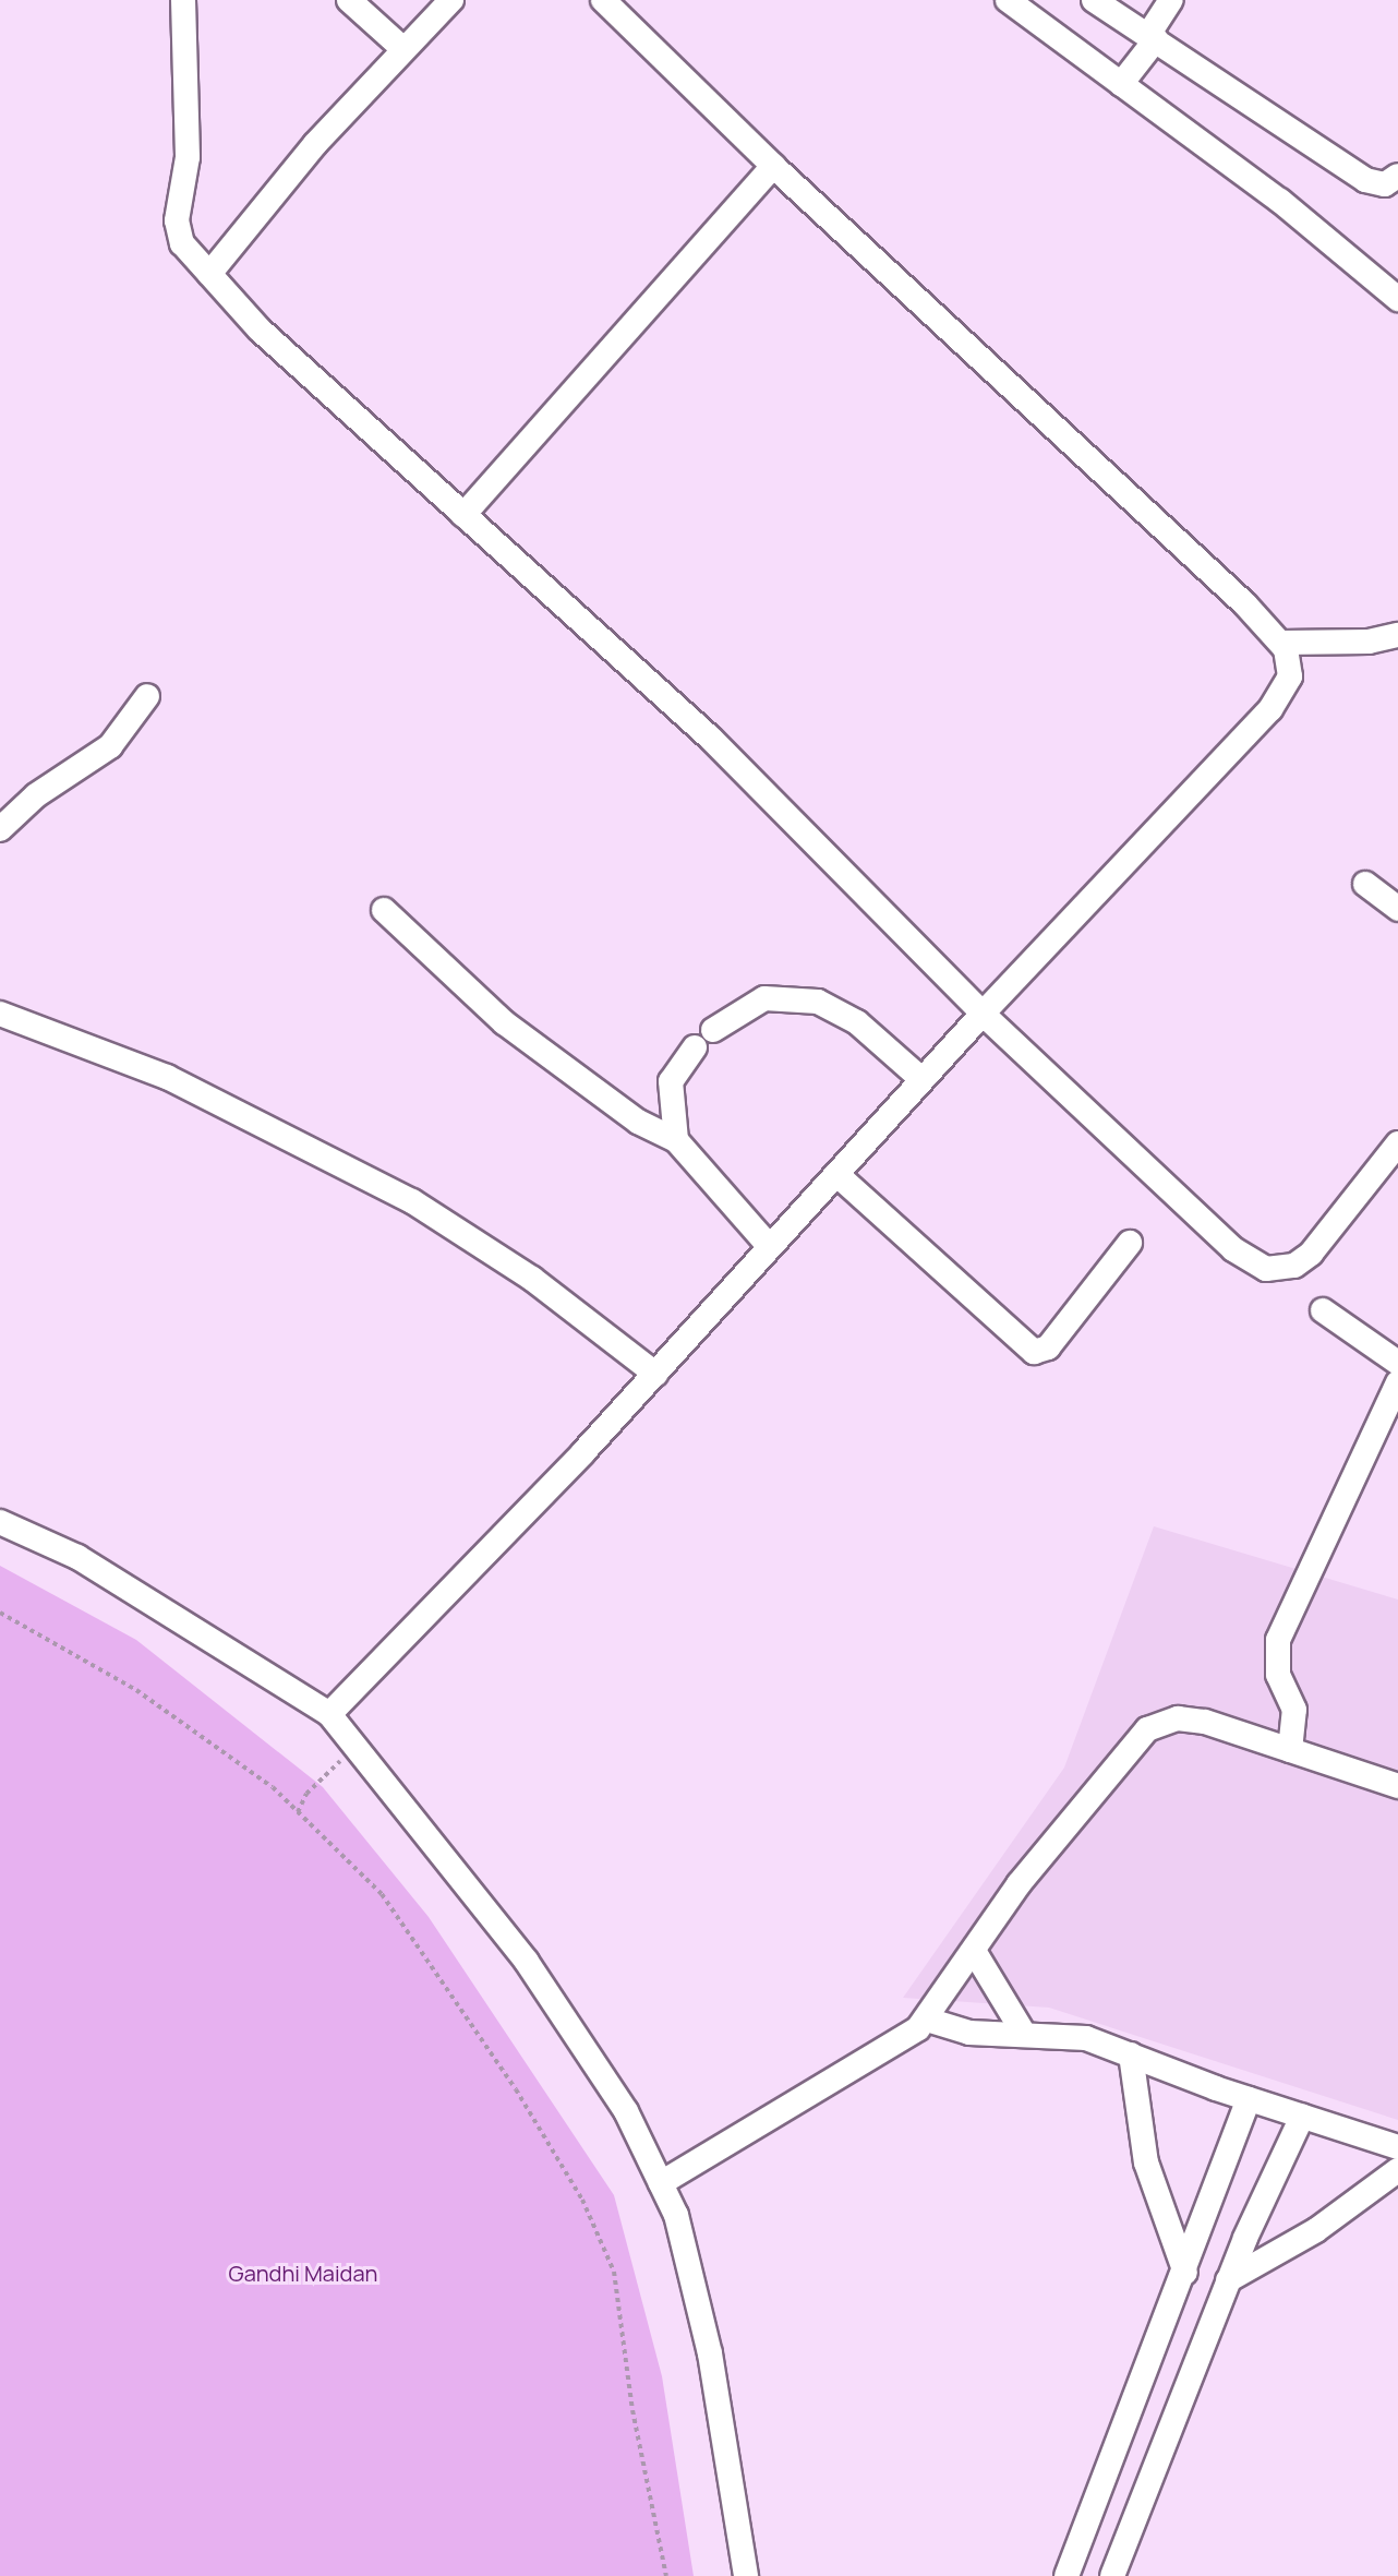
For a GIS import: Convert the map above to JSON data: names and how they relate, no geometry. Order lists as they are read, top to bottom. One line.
{"parks":["Gandhi Maidan"]}
